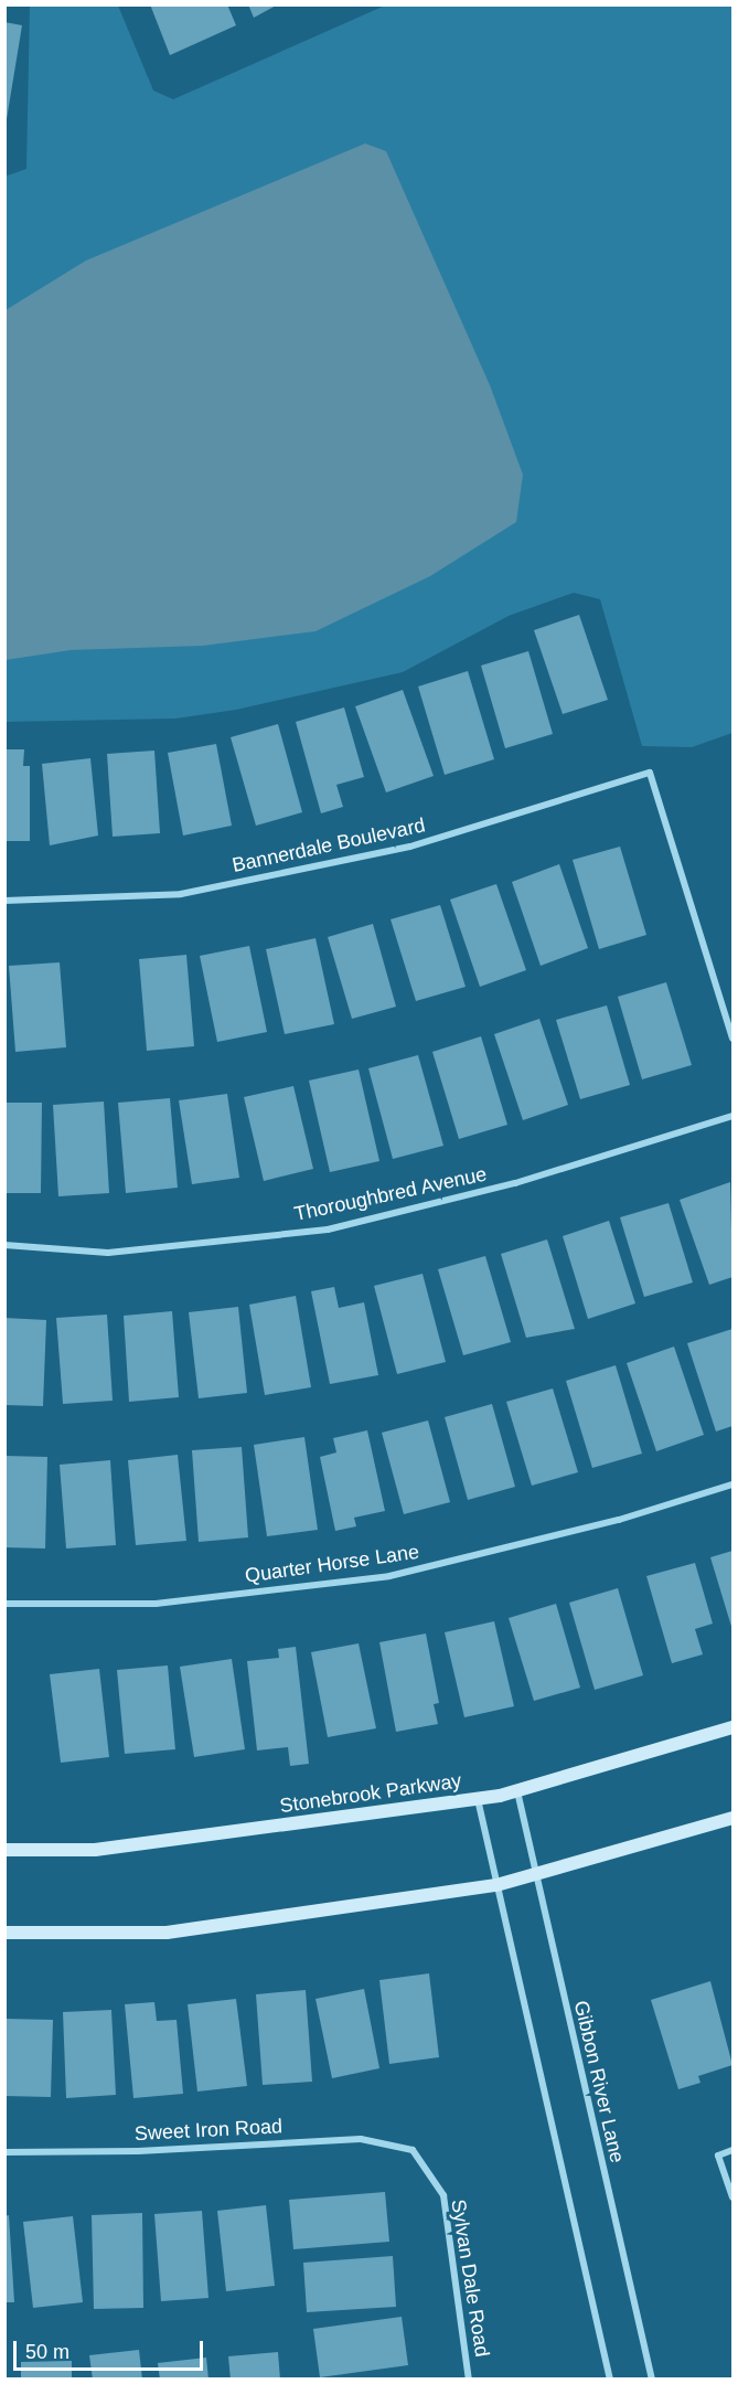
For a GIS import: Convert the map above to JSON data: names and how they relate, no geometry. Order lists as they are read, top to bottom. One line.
{"streets":{"main road":["Stonebrook Parkway"],"street":["Bannerdale Boulevard","Thoroughbred Avenue","Quarter Horse Lane","Gibbon River Lane","Sweet Iron Road","Sylvan Dale Road"]},"crossings":[["Stonebrook Parkway","Gibbon River Lane"],["Sweet Iron Road","Sylvan Dale Road"]],"scale_bar":"50 m"}
